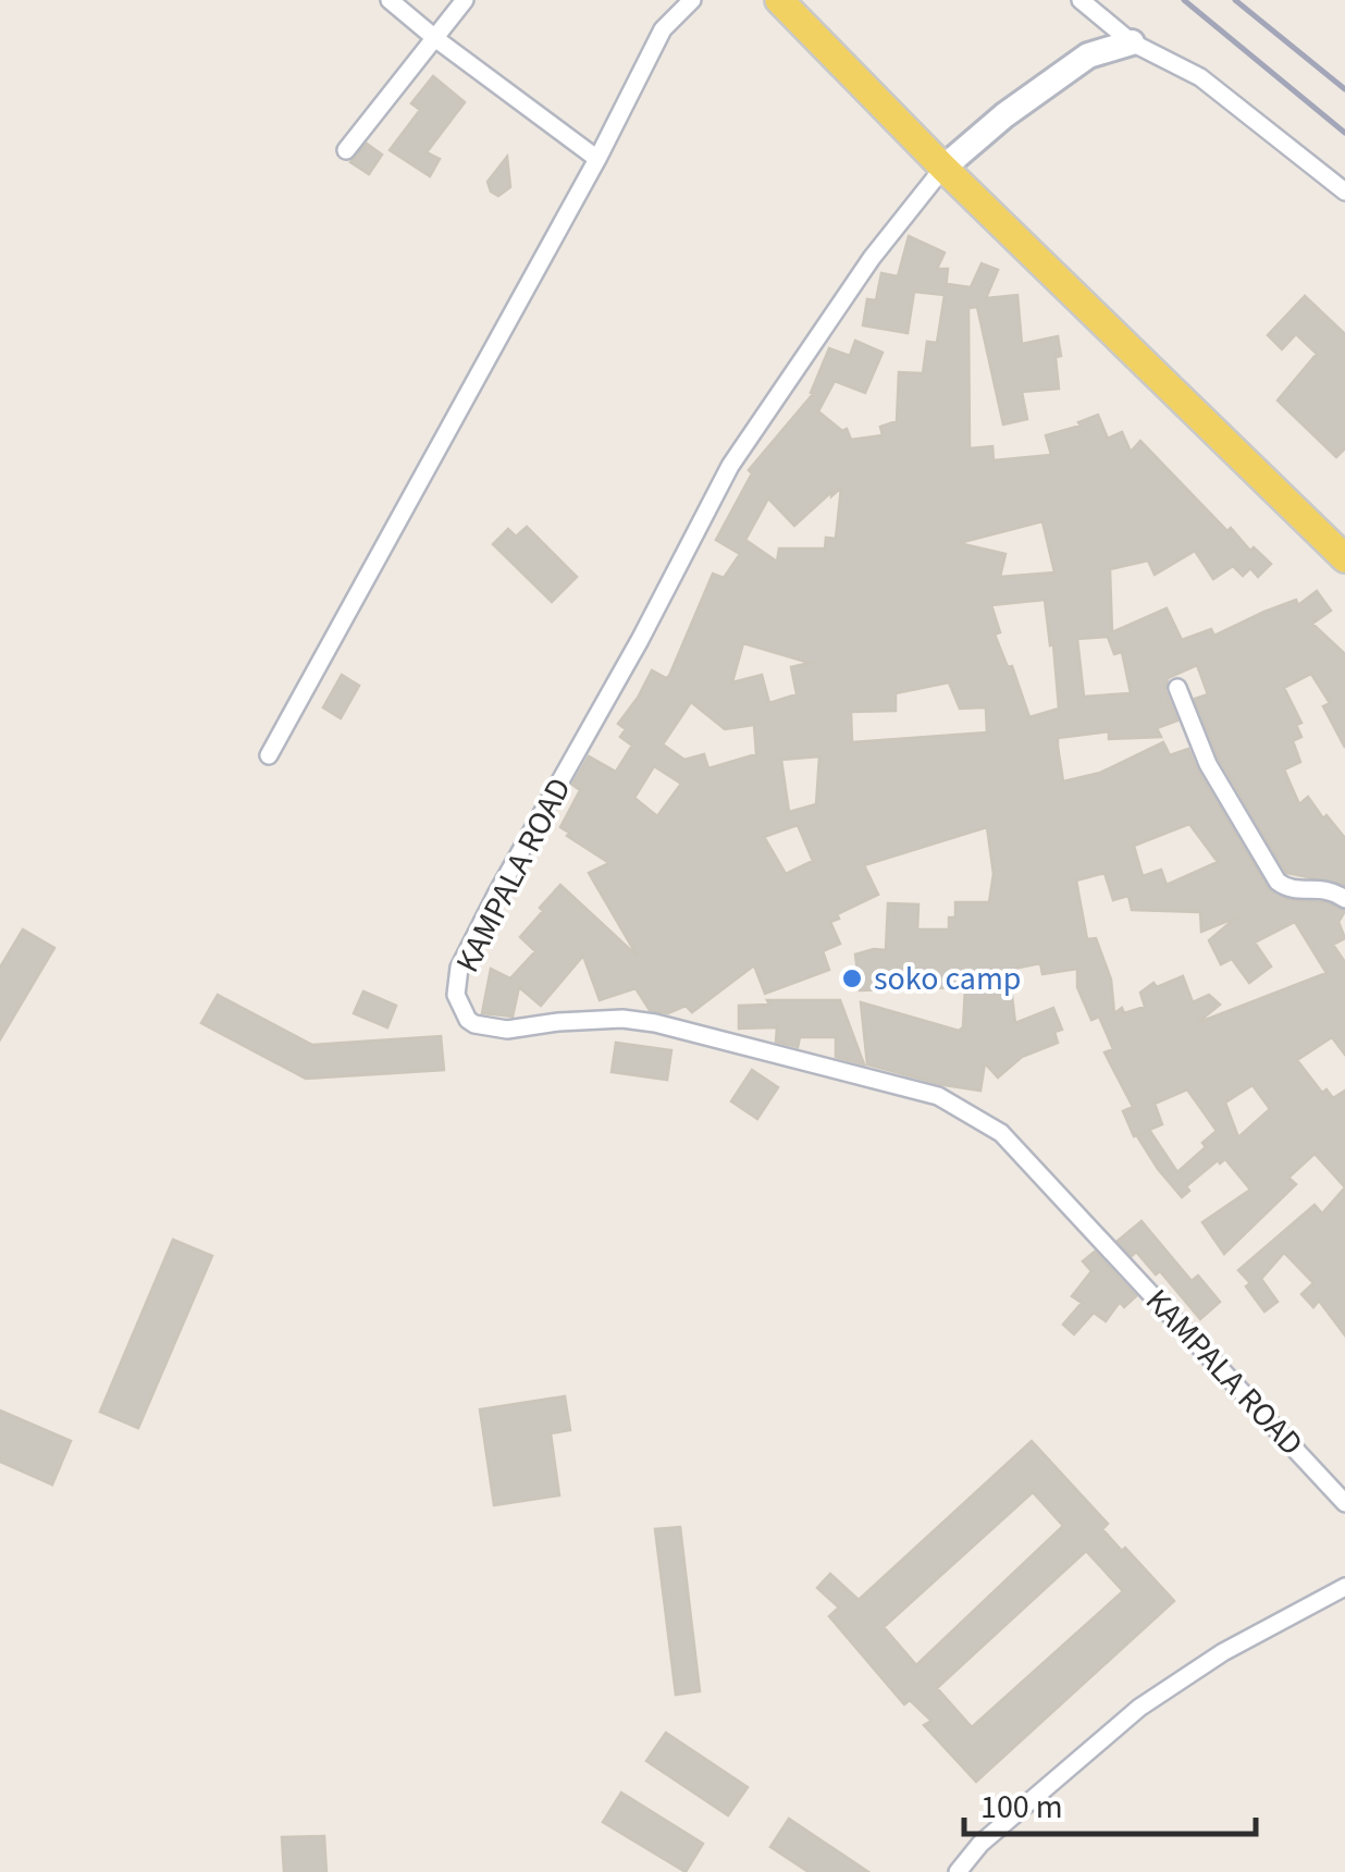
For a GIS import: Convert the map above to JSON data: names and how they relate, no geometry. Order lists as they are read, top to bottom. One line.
{"streets":{"street":["KAMPALA ROAD"]},"places":["soko camp"],"scale_bar":"100 m"}
